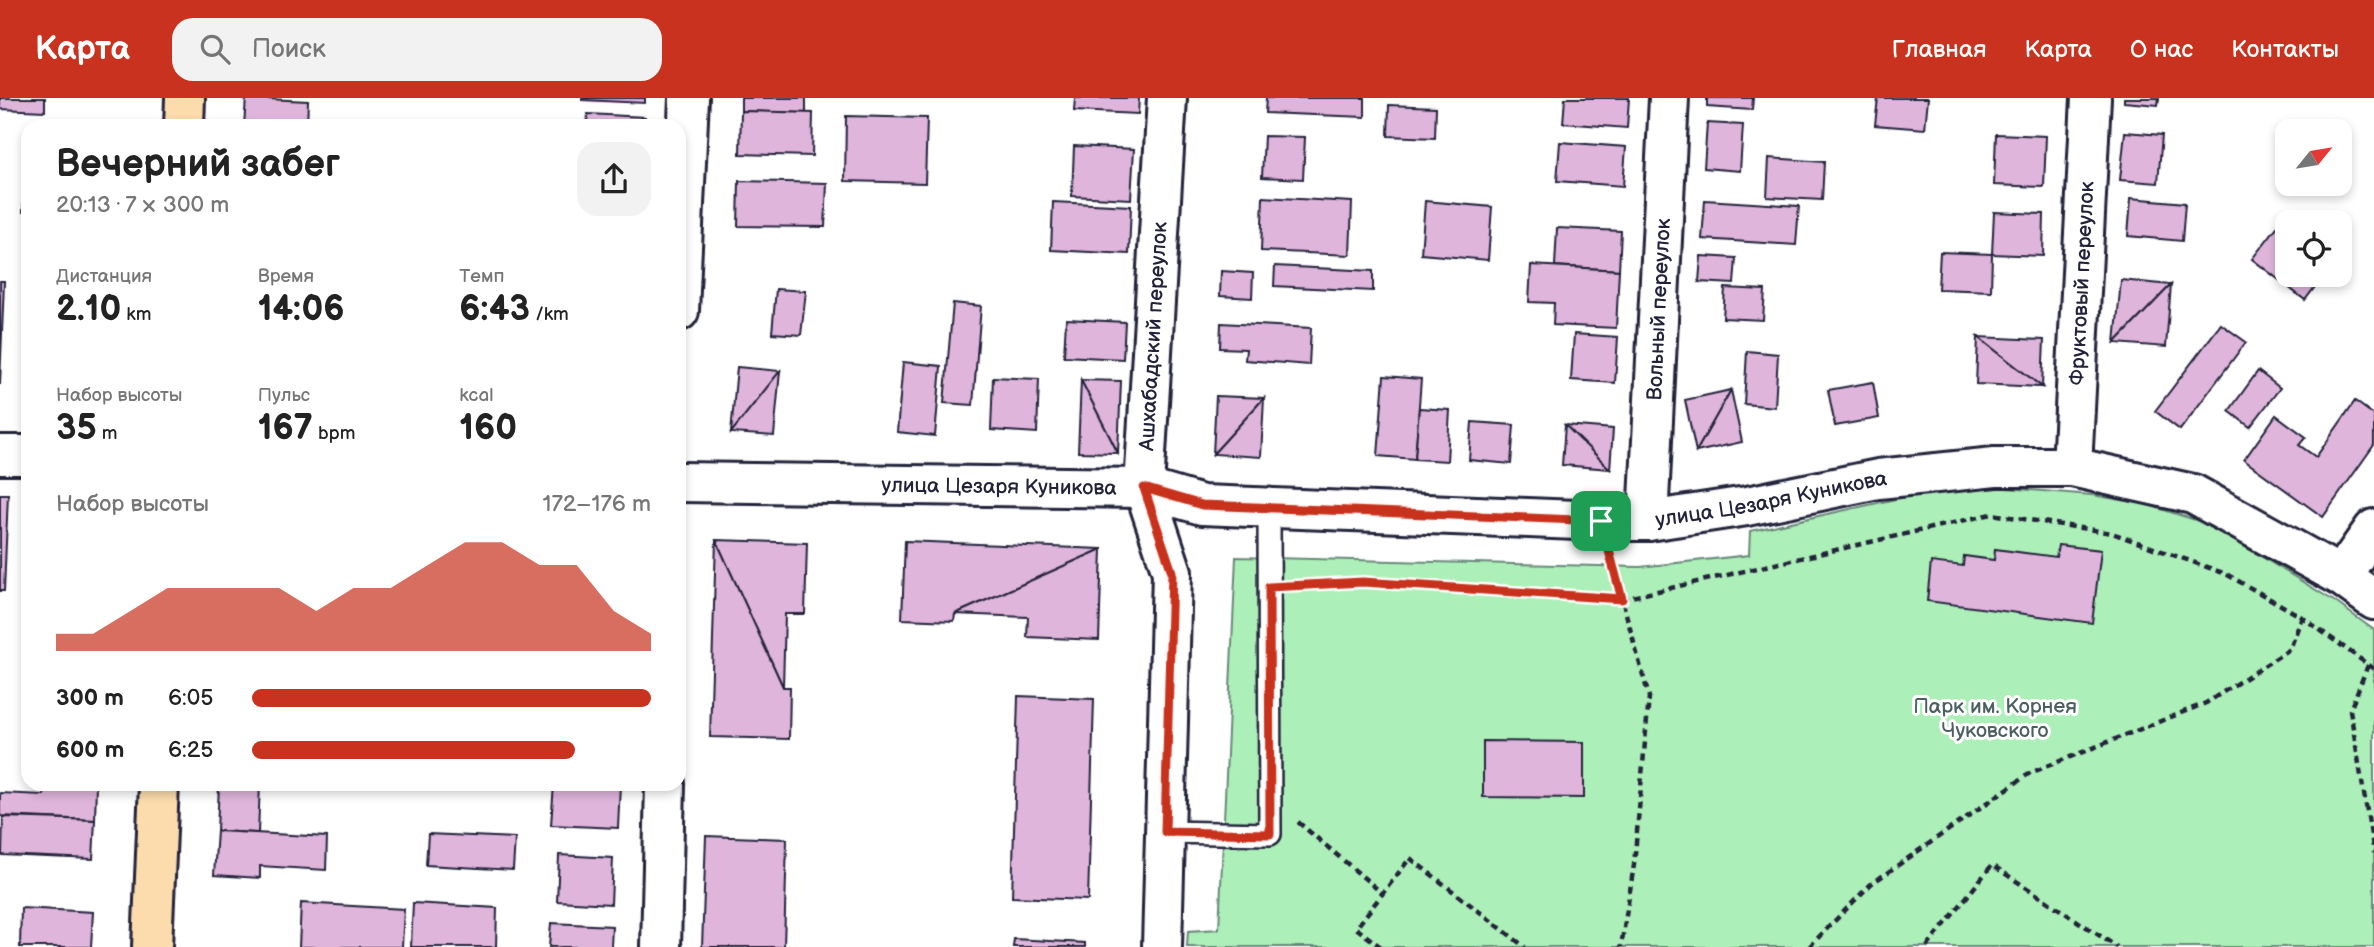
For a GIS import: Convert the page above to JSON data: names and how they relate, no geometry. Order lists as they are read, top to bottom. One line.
{"streets":{"street":["Фруктовый переулок","Вольный переулок","Ашхабадский переулок","улица Цезаря Куникова"]},"crossings":[["Фруктовый переулок","улица Цезаря Куникова"],["Вольный переулок","улица Цезаря Куникова"],["Ашхабадский переулок","улица Цезаря Куникова"]],"parks":["Парк им. Корнея Чуковского"],"north":"top right","page":{"header":"Карта","search":"Поиск","nav":["Главная","Карта","О нас","Контакты"],"heading":["Вечерний забег","20:13 · 7 × 300 m"],"stats":[["Дистанция","2.10 km"],["Время","14:06"],["Темп","6:43 /km"],["Набор высоты","35 m"],["Пульс","167 bpm"],["kcal","160"]],"chart":["Набор высоты","172–176 m"],"list":[{"name":"300 m","note":"6:05"},{"name":"600 m","note":"6:25"}]}}
